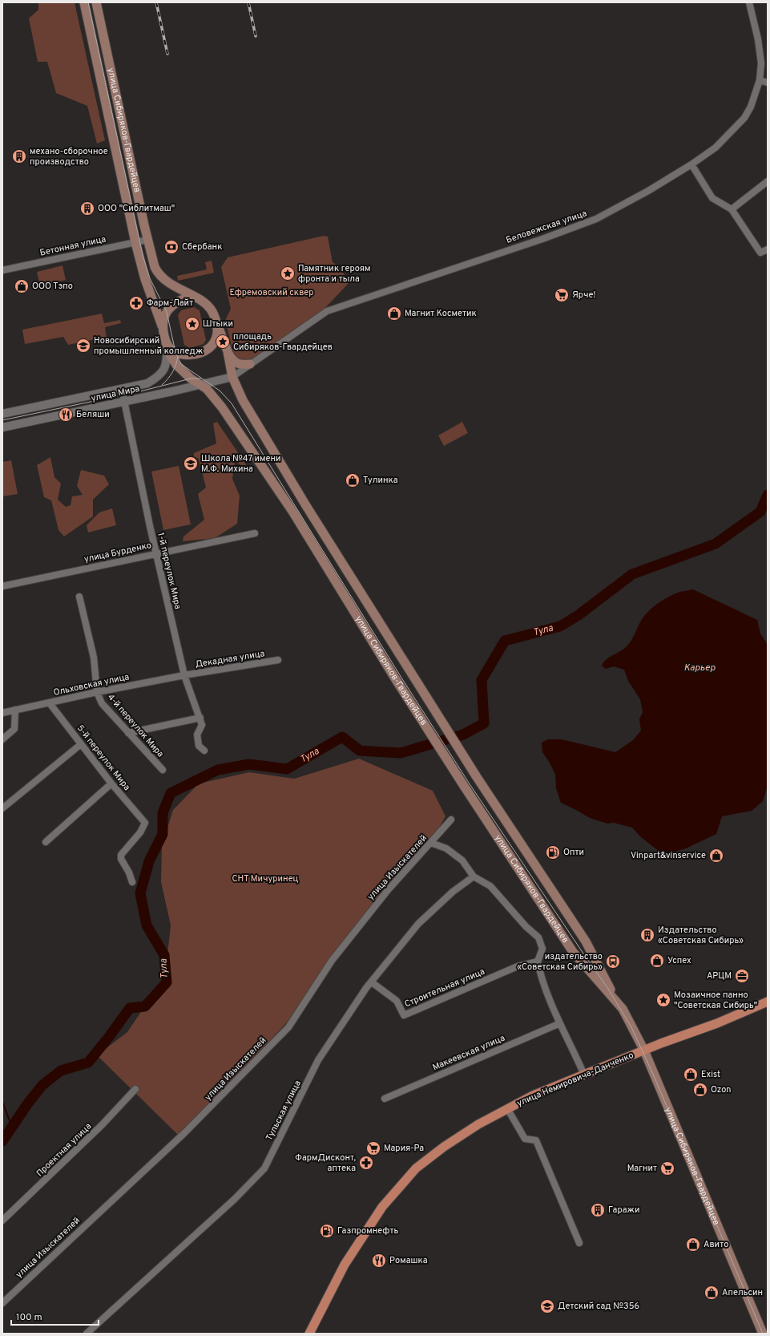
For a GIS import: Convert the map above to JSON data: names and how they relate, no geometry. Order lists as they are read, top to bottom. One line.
{"streets":{"main road":["улица Сибиряков-Гвардейцев","улица Немировича-Данченко"],"street":["Беловежская улица","Бетонная улица","улица Мира","улица Бурденко","1-й переулок Мира","Декадная улица","Ольховская улица","4-й переулок Мира","5-й переулок Мира","улица Изыскателей","Строительная улица","Макеевская улица","Тульская улица","Проектная улица"]},"crossings":[["улица Сибиряков-Гвардейцев","Беловежская улица"],["улица Сибиряков-Гвардейцев","Бетонная улица"],["улица Сибиряков-Гвардейцев","улица Мира"],["улица Сибиряков-Гвардейцев","улица Немировича-Данченко"],["Беловежская улица","улица Мира"],["улица Мира","1-й переулок Мира"],["улица Бурденко","1-й переулок Мира"],["1-й переулок Мира","Декадная улица"],["1-й переулок Мира","Ольховская улица"],["Декадная улица","Ольховская улица"],["Ольховская улица","4-й переулок Мира"],["Ольховская улица","5-й переулок Мира"],["Строительная улица","Тульская улица"]],"water":["Тула","Карьер"],"parks":["Ефремовский сквер","СНТ Мичуринец"],"places":{"building":["механо-сборочное производство","ООО \"Сиблитмаш\"","Издательство «Советская Сибирь»","Гаражи"],"bank":["Сбербанк"],"place":["Памятник героям фронта и тыла","Штыки","площадь Сибиряков-Гвардейцев","Мозаичное панно \"Советская Сибирь\""],"shop":["ООО Тэпо","Магнит Косметик","Тулинка","Vinpart&vinservice","Успех","Exist","Ozon","Авито","Апельсин"],"supermarket":["Ярче!","Мария-Ра","Магнит"],"pharmacy":["Фарм-Лайт","ФармДисконт, аптека"],"school or university":["Новосибирский промышленный колледж","Школа №47 имени М.Ф. Михина","Детский сад №356"],"restaurant":["Беляши","Ромашка"],"fuel station":["Опти","Газпромнефть"],"bus stop":["издательство «Советская Сибирь»"],"office":["АРЦМ"]},"scale_bar":"100 m"}
